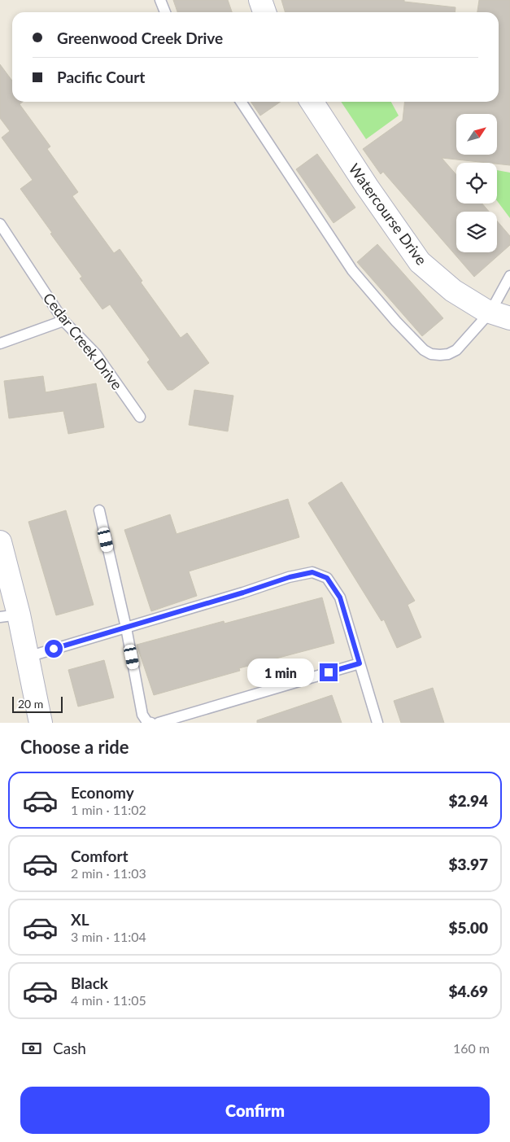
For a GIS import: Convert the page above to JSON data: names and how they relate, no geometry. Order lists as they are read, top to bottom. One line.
{"streets":{"street":["Watercourse Drive"],"lane":["Cedar Creek Drive"]},"scale_bar":"20 m","north":"top right","page":{"banner":["Greenwood Creek Drive","Pacific Court"],"bubble":"1 min","scale":"20 m","heading":"Choose a ride","list":[{"name":"Economy","note":"1 min · 11:02","value":"$2.94"},{"name":"Comfort","note":"2 min · 11:03","value":"$3.97"},{"name":"XL","note":"3 min · 11:04","value":"$5.00"},{"name":"Black","note":"4 min · 11:05","value":"$4.69"}],"pay":["Cash","160 m"],"buttons":"Confirm"}}
